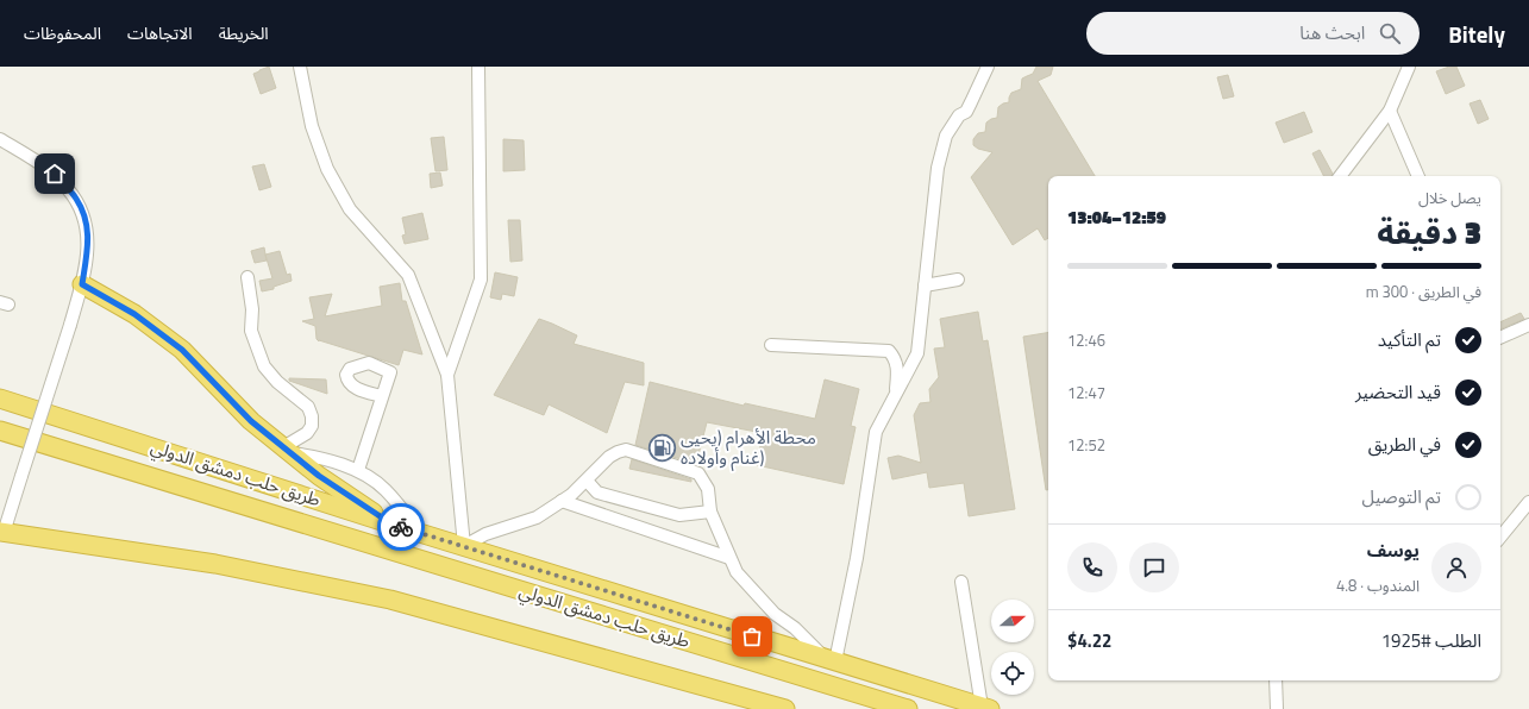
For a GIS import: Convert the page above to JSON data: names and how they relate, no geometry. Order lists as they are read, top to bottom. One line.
{"streets":{"highway":["طريق حلب دمشق الدولي"]},"places":{"fuel station":["محطة الأهرام (يحيى غنام وأولاده)"]},"north":"right","page":{"header":"Bitely","search":"ابحث هنا","nav":["الخريطة","الاتجاهات","المحفوظات"],"heading":["3 دقيقة","يصل خلال","12:59–13:04"],"panel":["يوسف","المندوب · 4.8","الطلب #1925","$4.22"],"bar":"في الطريق · 300 m","list":[["تم التأكيد","12:46"],["قيد التحضير","12:47"],["في الطريق","12:52"],"تم التوصيل"]}}
